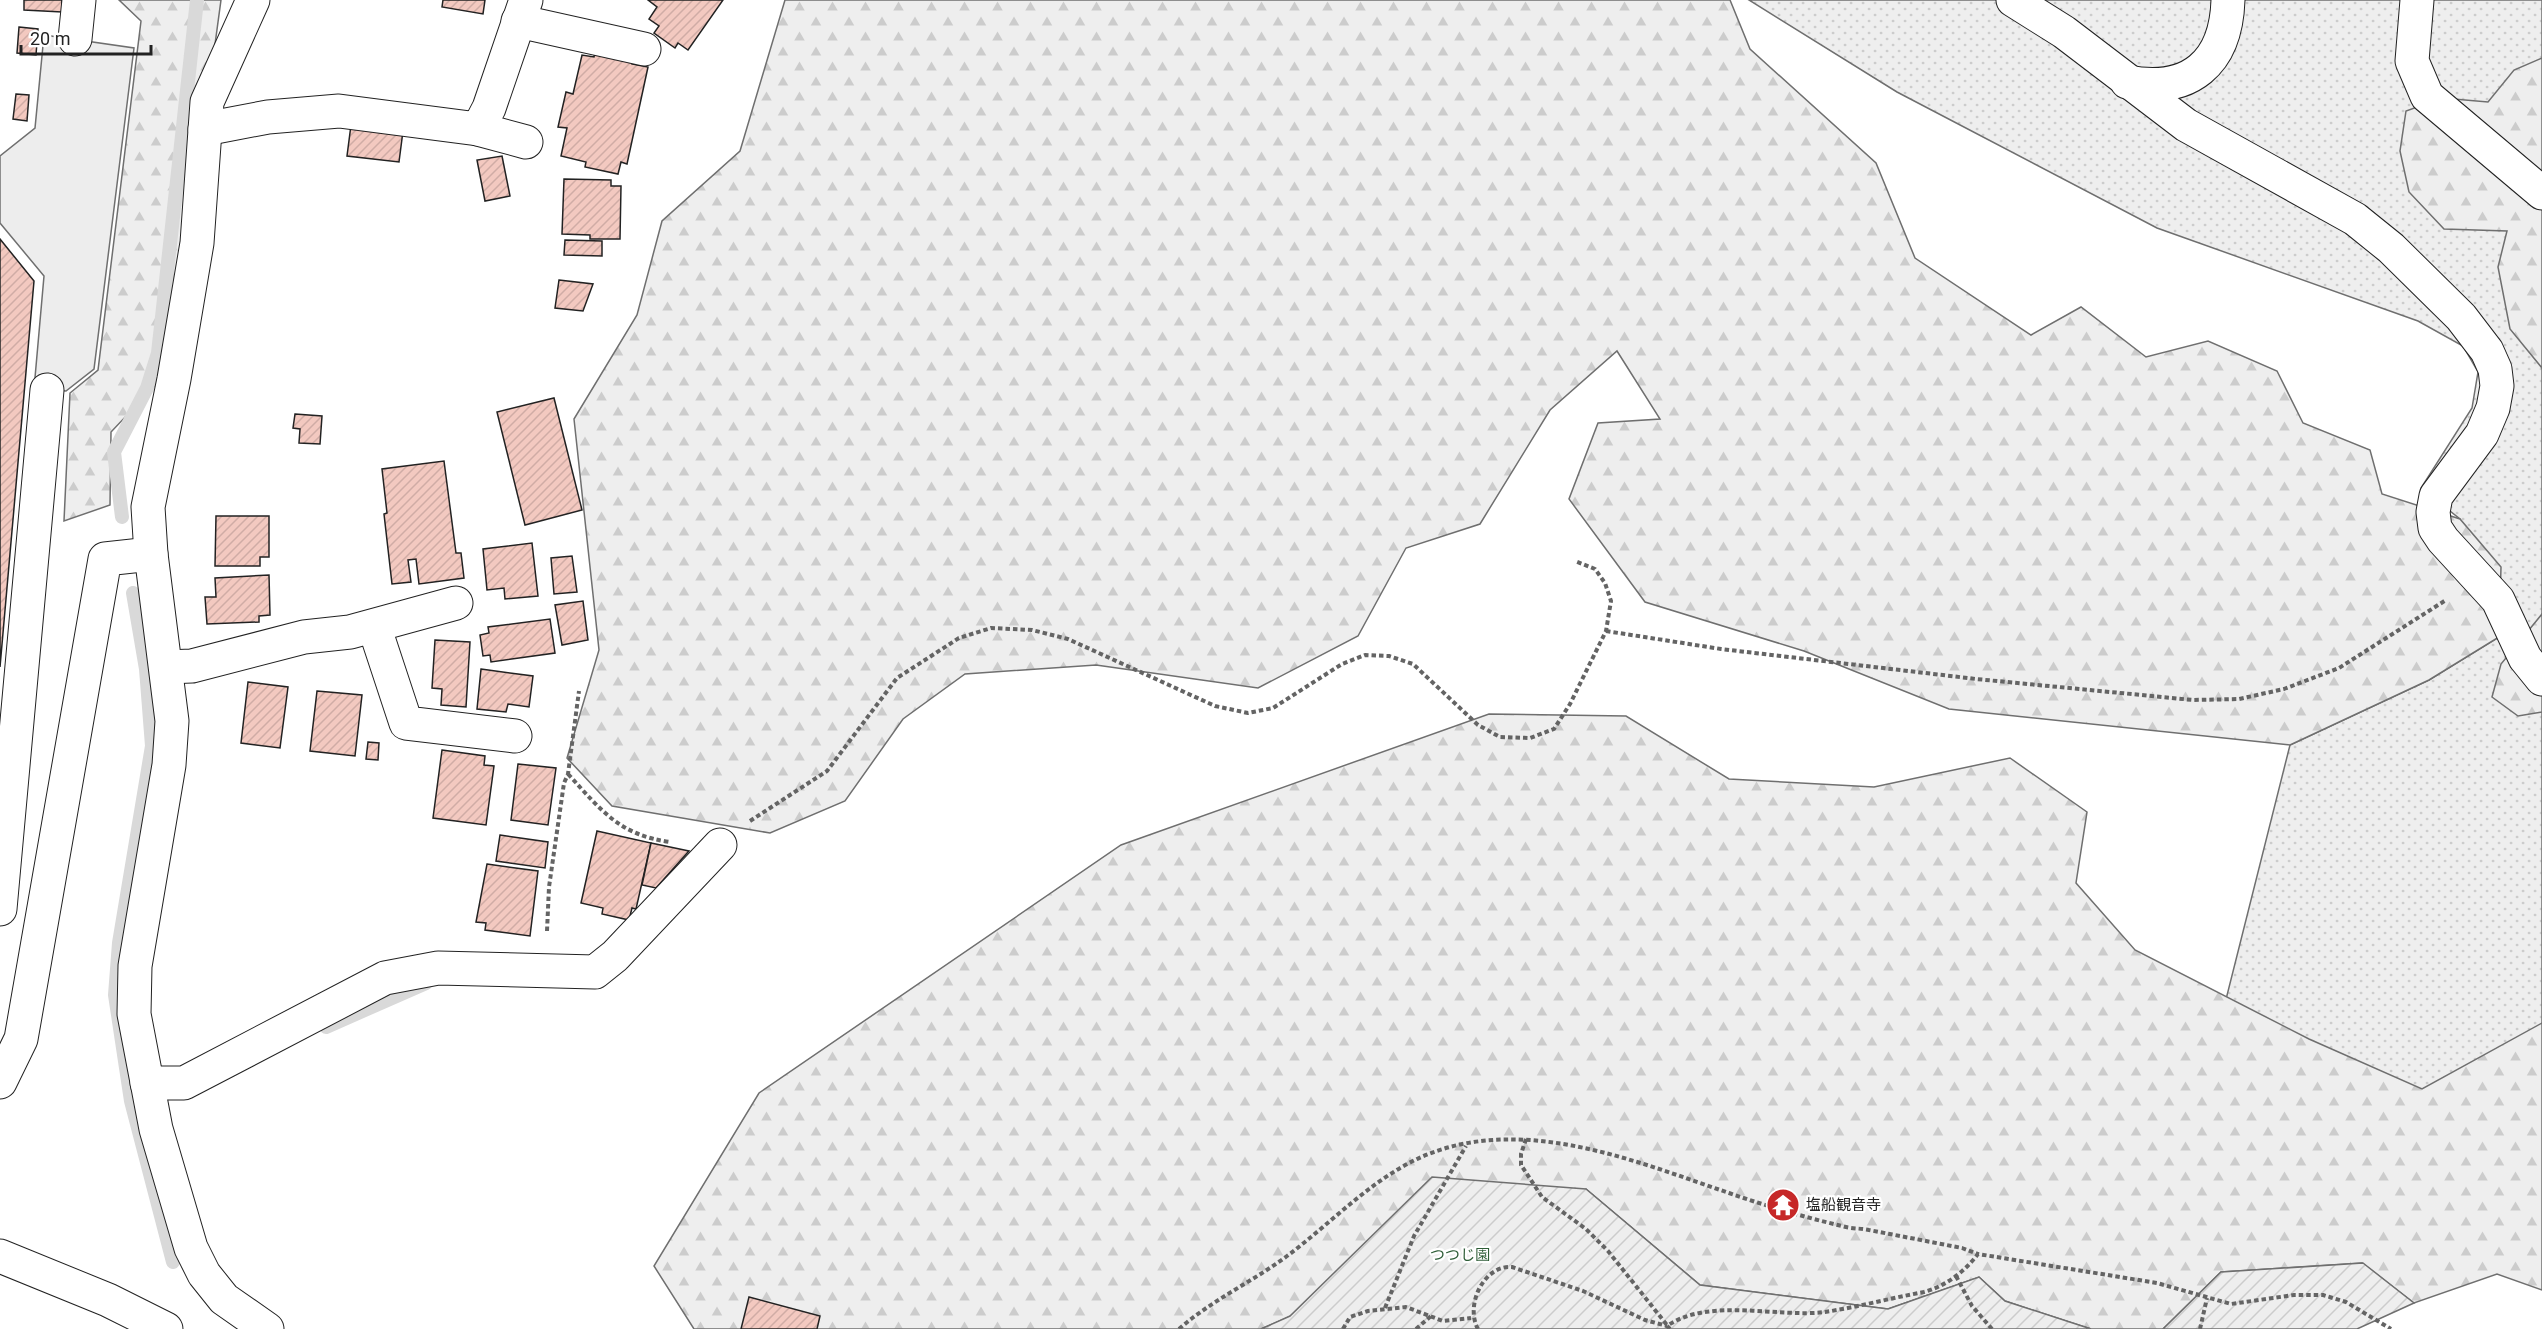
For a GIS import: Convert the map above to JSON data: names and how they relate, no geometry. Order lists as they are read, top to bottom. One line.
{"parks":["つつじ園"],"places":{"temple":["塩船観音寺"]},"scale_bar":"20 m"}
